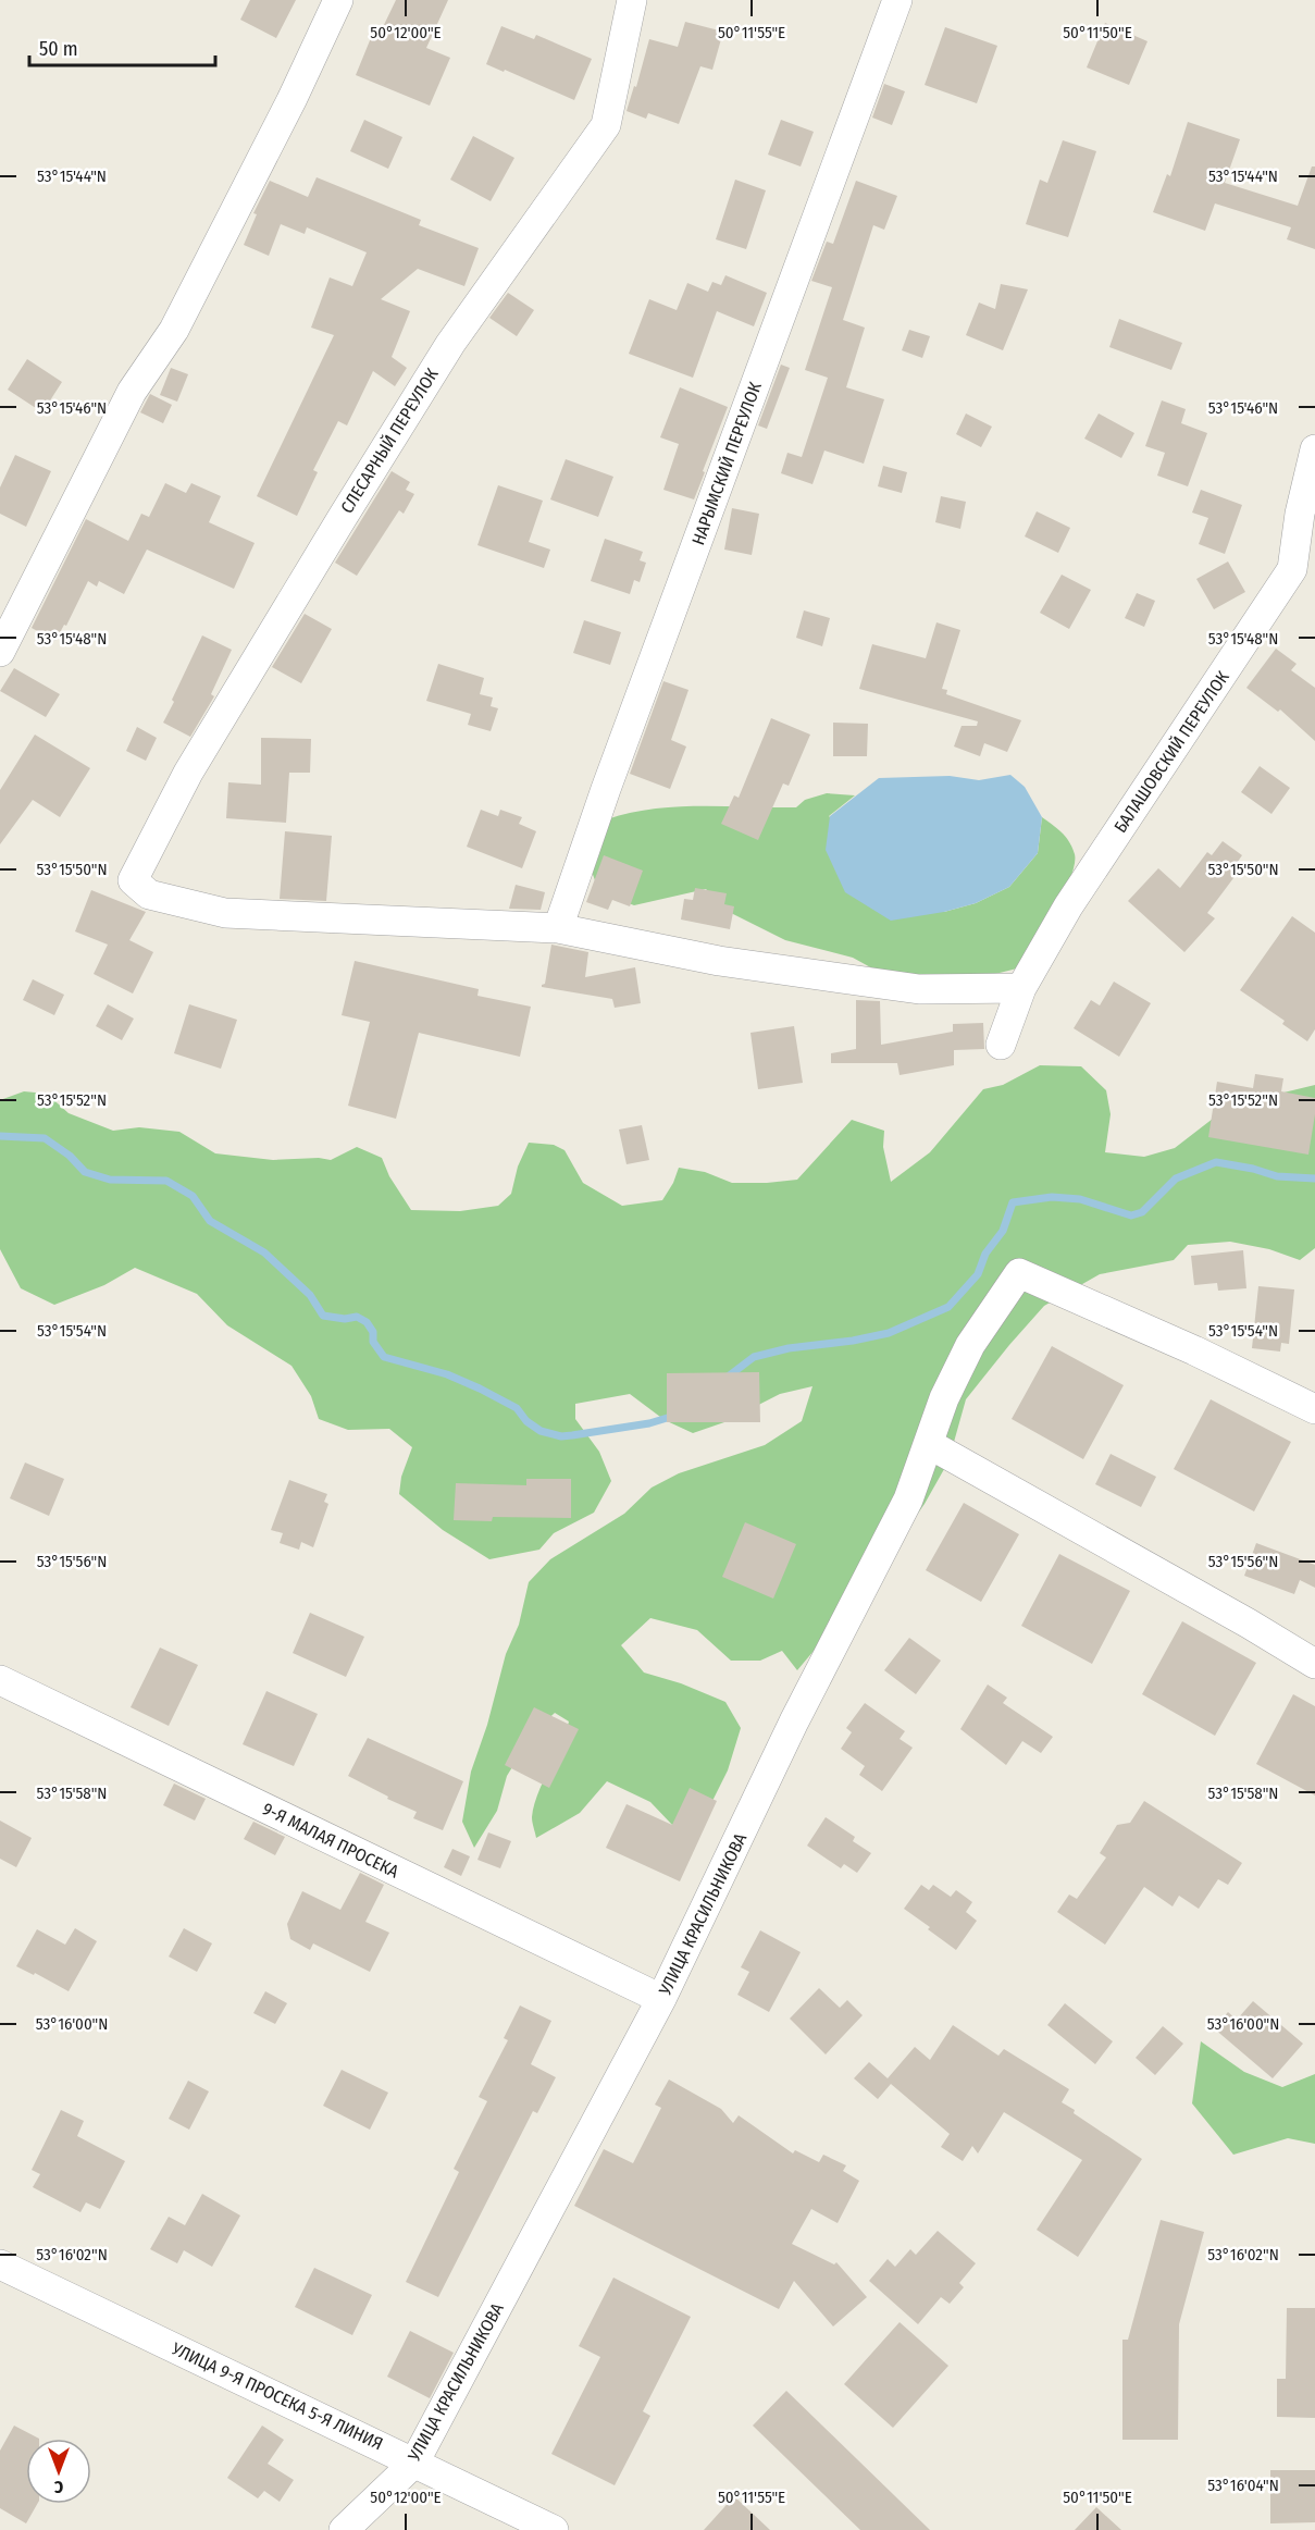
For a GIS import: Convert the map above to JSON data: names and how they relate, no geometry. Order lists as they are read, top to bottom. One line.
{"streets":{"street":["СЛЕСАРНЫЙ ПЕРЕУЛОК","НАРЫМСКИЙ ПЕРЕУЛОК","БАЛАШОВСКИЙ ПЕРЕУЛОК","9-Я МАЛАЯ ПРОСЕКА","УЛИЦА КРАСИЛЬНИКОВА","УЛИЦА 9-Я ПРОСЕКА 5-Я ЛИНИЯ"]},"crossings":[["СЛЕСАРНЫЙ ПЕРЕУЛОК","НАРЫМСКИЙ ПЕРЕУЛОК"],["9-Я МАЛАЯ ПРОСЕКА","УЛИЦА КРАСИЛЬНИКОВА"],["УЛИЦА КРАСИЛЬНИКОВА","УЛИЦА 9-Я ПРОСЕКА 5-Я ЛИНИЯ"]],"scale_bar":"50 m","north":"bottom","coordinates":["50°12'00\"E","50°11'55\"E","50°11'50\"E","53°15'44\"N","53°15'46\"N","53°15'48\"N","53°15'50\"N","53°15'52\"N","53°15'54\"N","53°15'56\"N","53°15'58\"N","53°16'00\"N","53°16'02\"N","53°16'04\"N"]}
